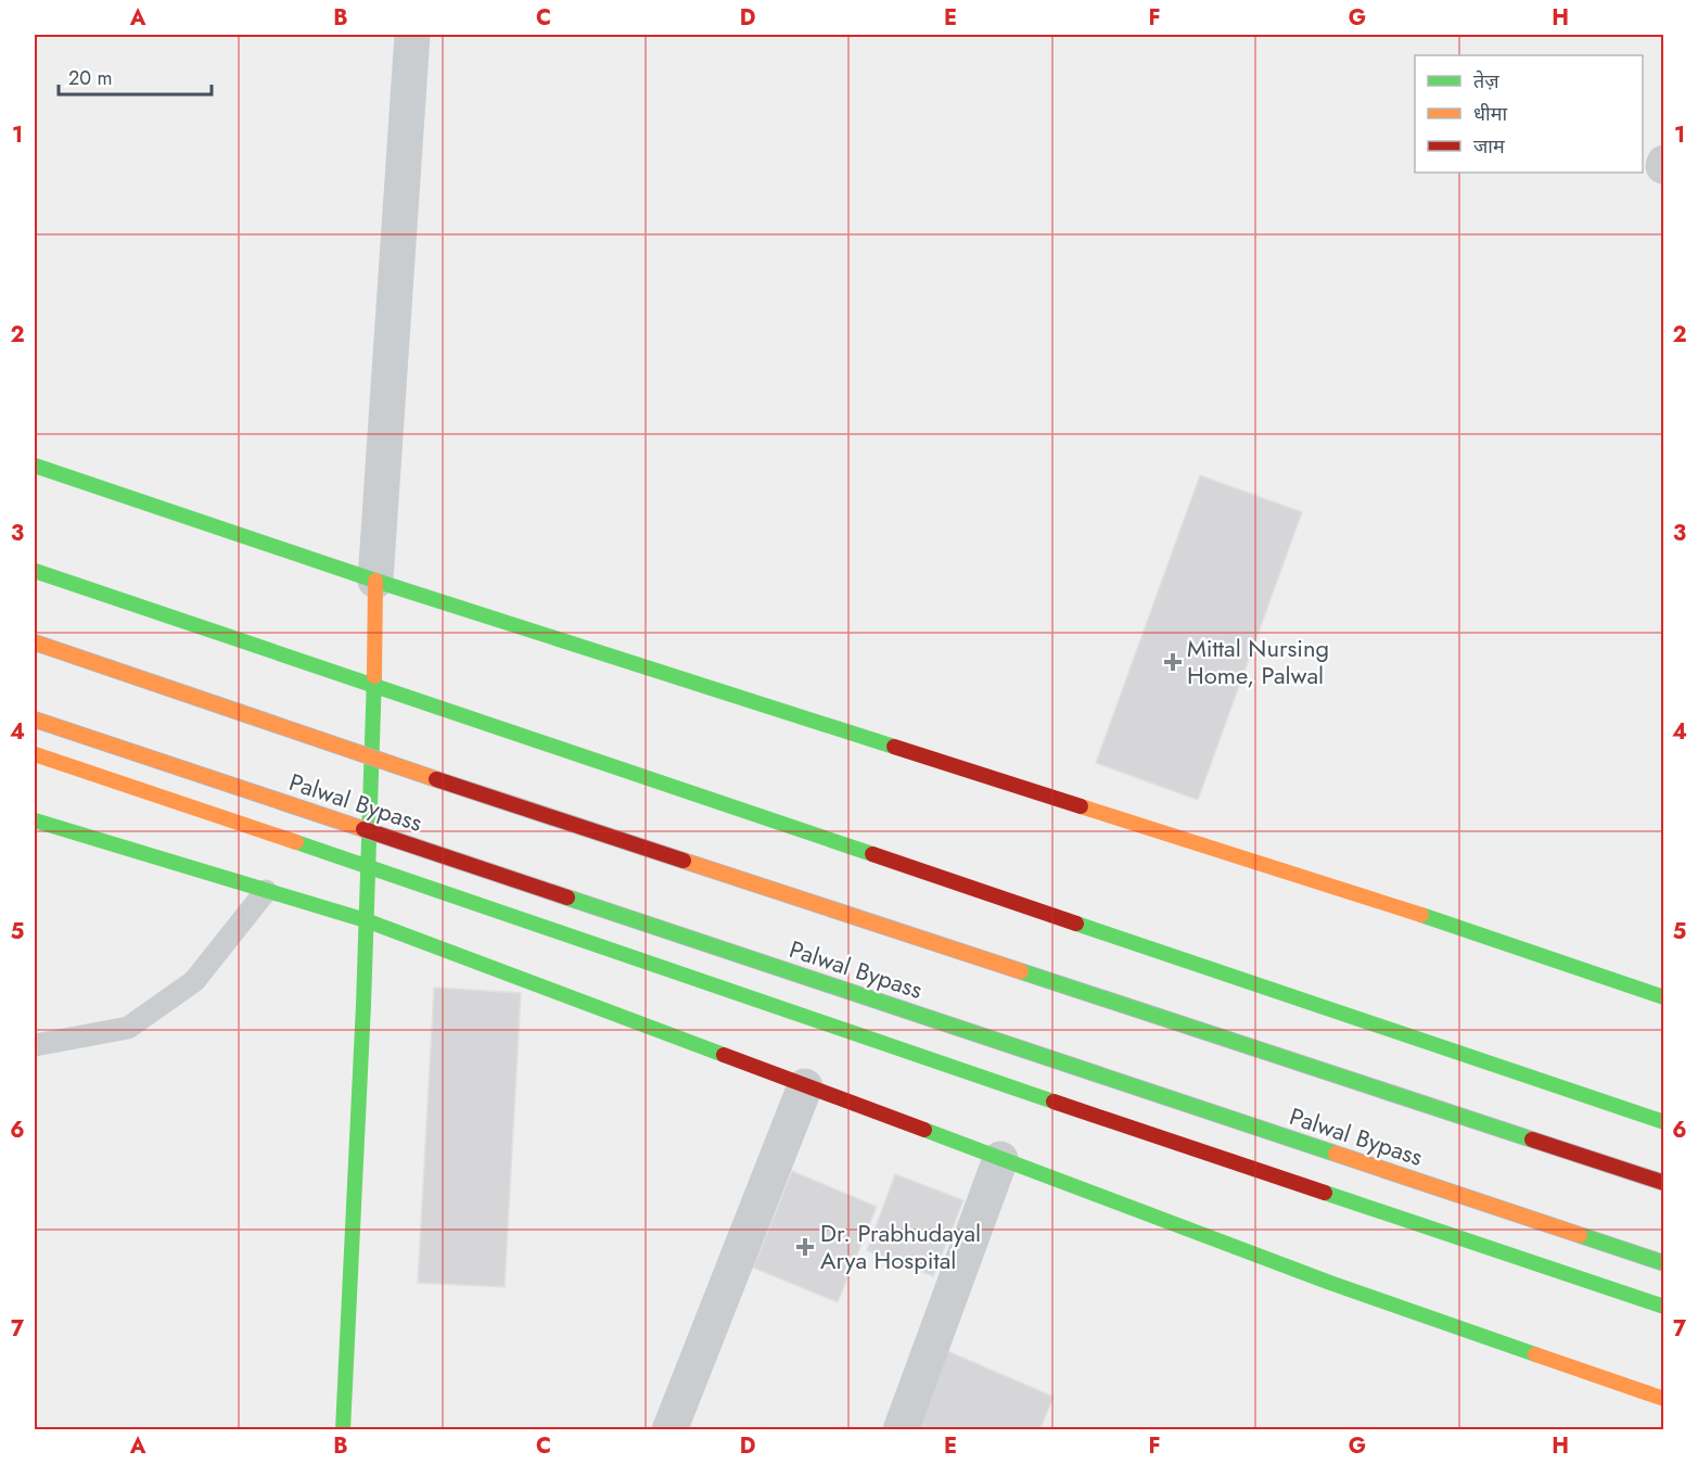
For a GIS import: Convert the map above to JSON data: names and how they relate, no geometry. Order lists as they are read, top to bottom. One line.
{"streets":{"main road":["Palwal Bypass"]},"places":{"health":["Mittal Nursing Home, Palwal","Dr. Prabhudayal Arya Hospital"]},"legend":["तेज़","धीमा","जाम"],"scale_bar":"20 m","grid":{"columns":["A","B","C","D","E","F","G","H"],"rows":["1","2","3","4","5","6","7"]}}
